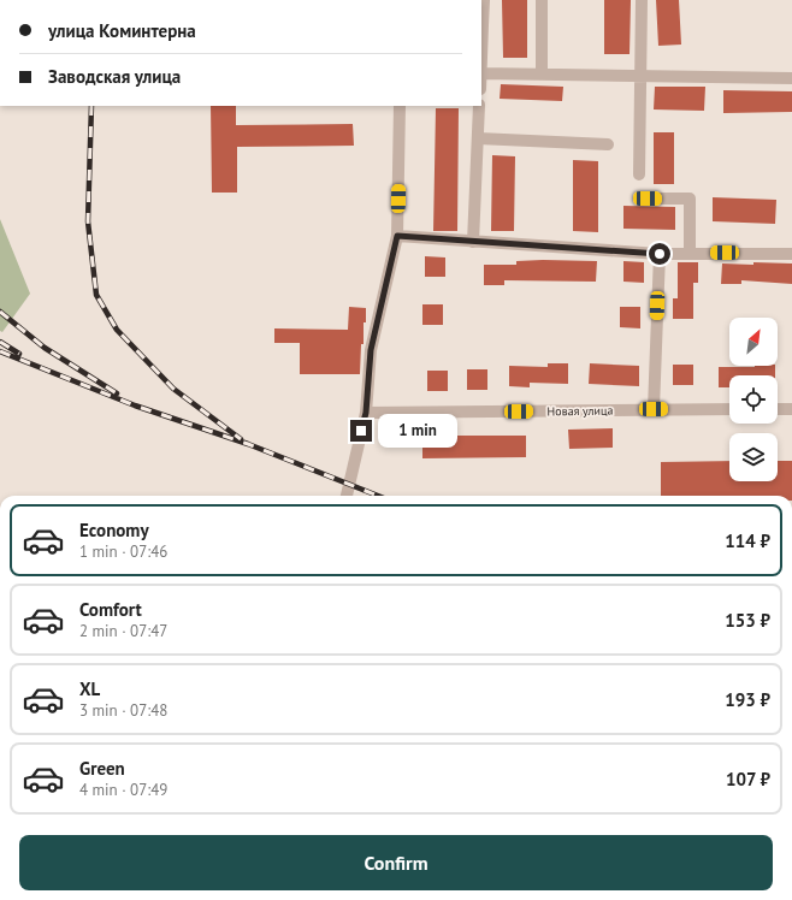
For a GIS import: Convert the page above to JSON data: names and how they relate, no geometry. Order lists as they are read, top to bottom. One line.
{"streets":{"street":["Новая улица"]},"north":"top right","page":{"banner":["улица Коминтерна","Заводская улица"],"bubble":"1 min","list":[{"name":"Economy","note":"1 min · 07:46","value":"114 ₽"},{"name":"Comfort","note":"2 min · 07:47","value":"153 ₽"},{"name":"XL","note":"3 min · 07:48","value":"193 ₽"},{"name":"Green","note":"4 min · 07:49","value":"107 ₽"}],"buttons":"Confirm"}}
